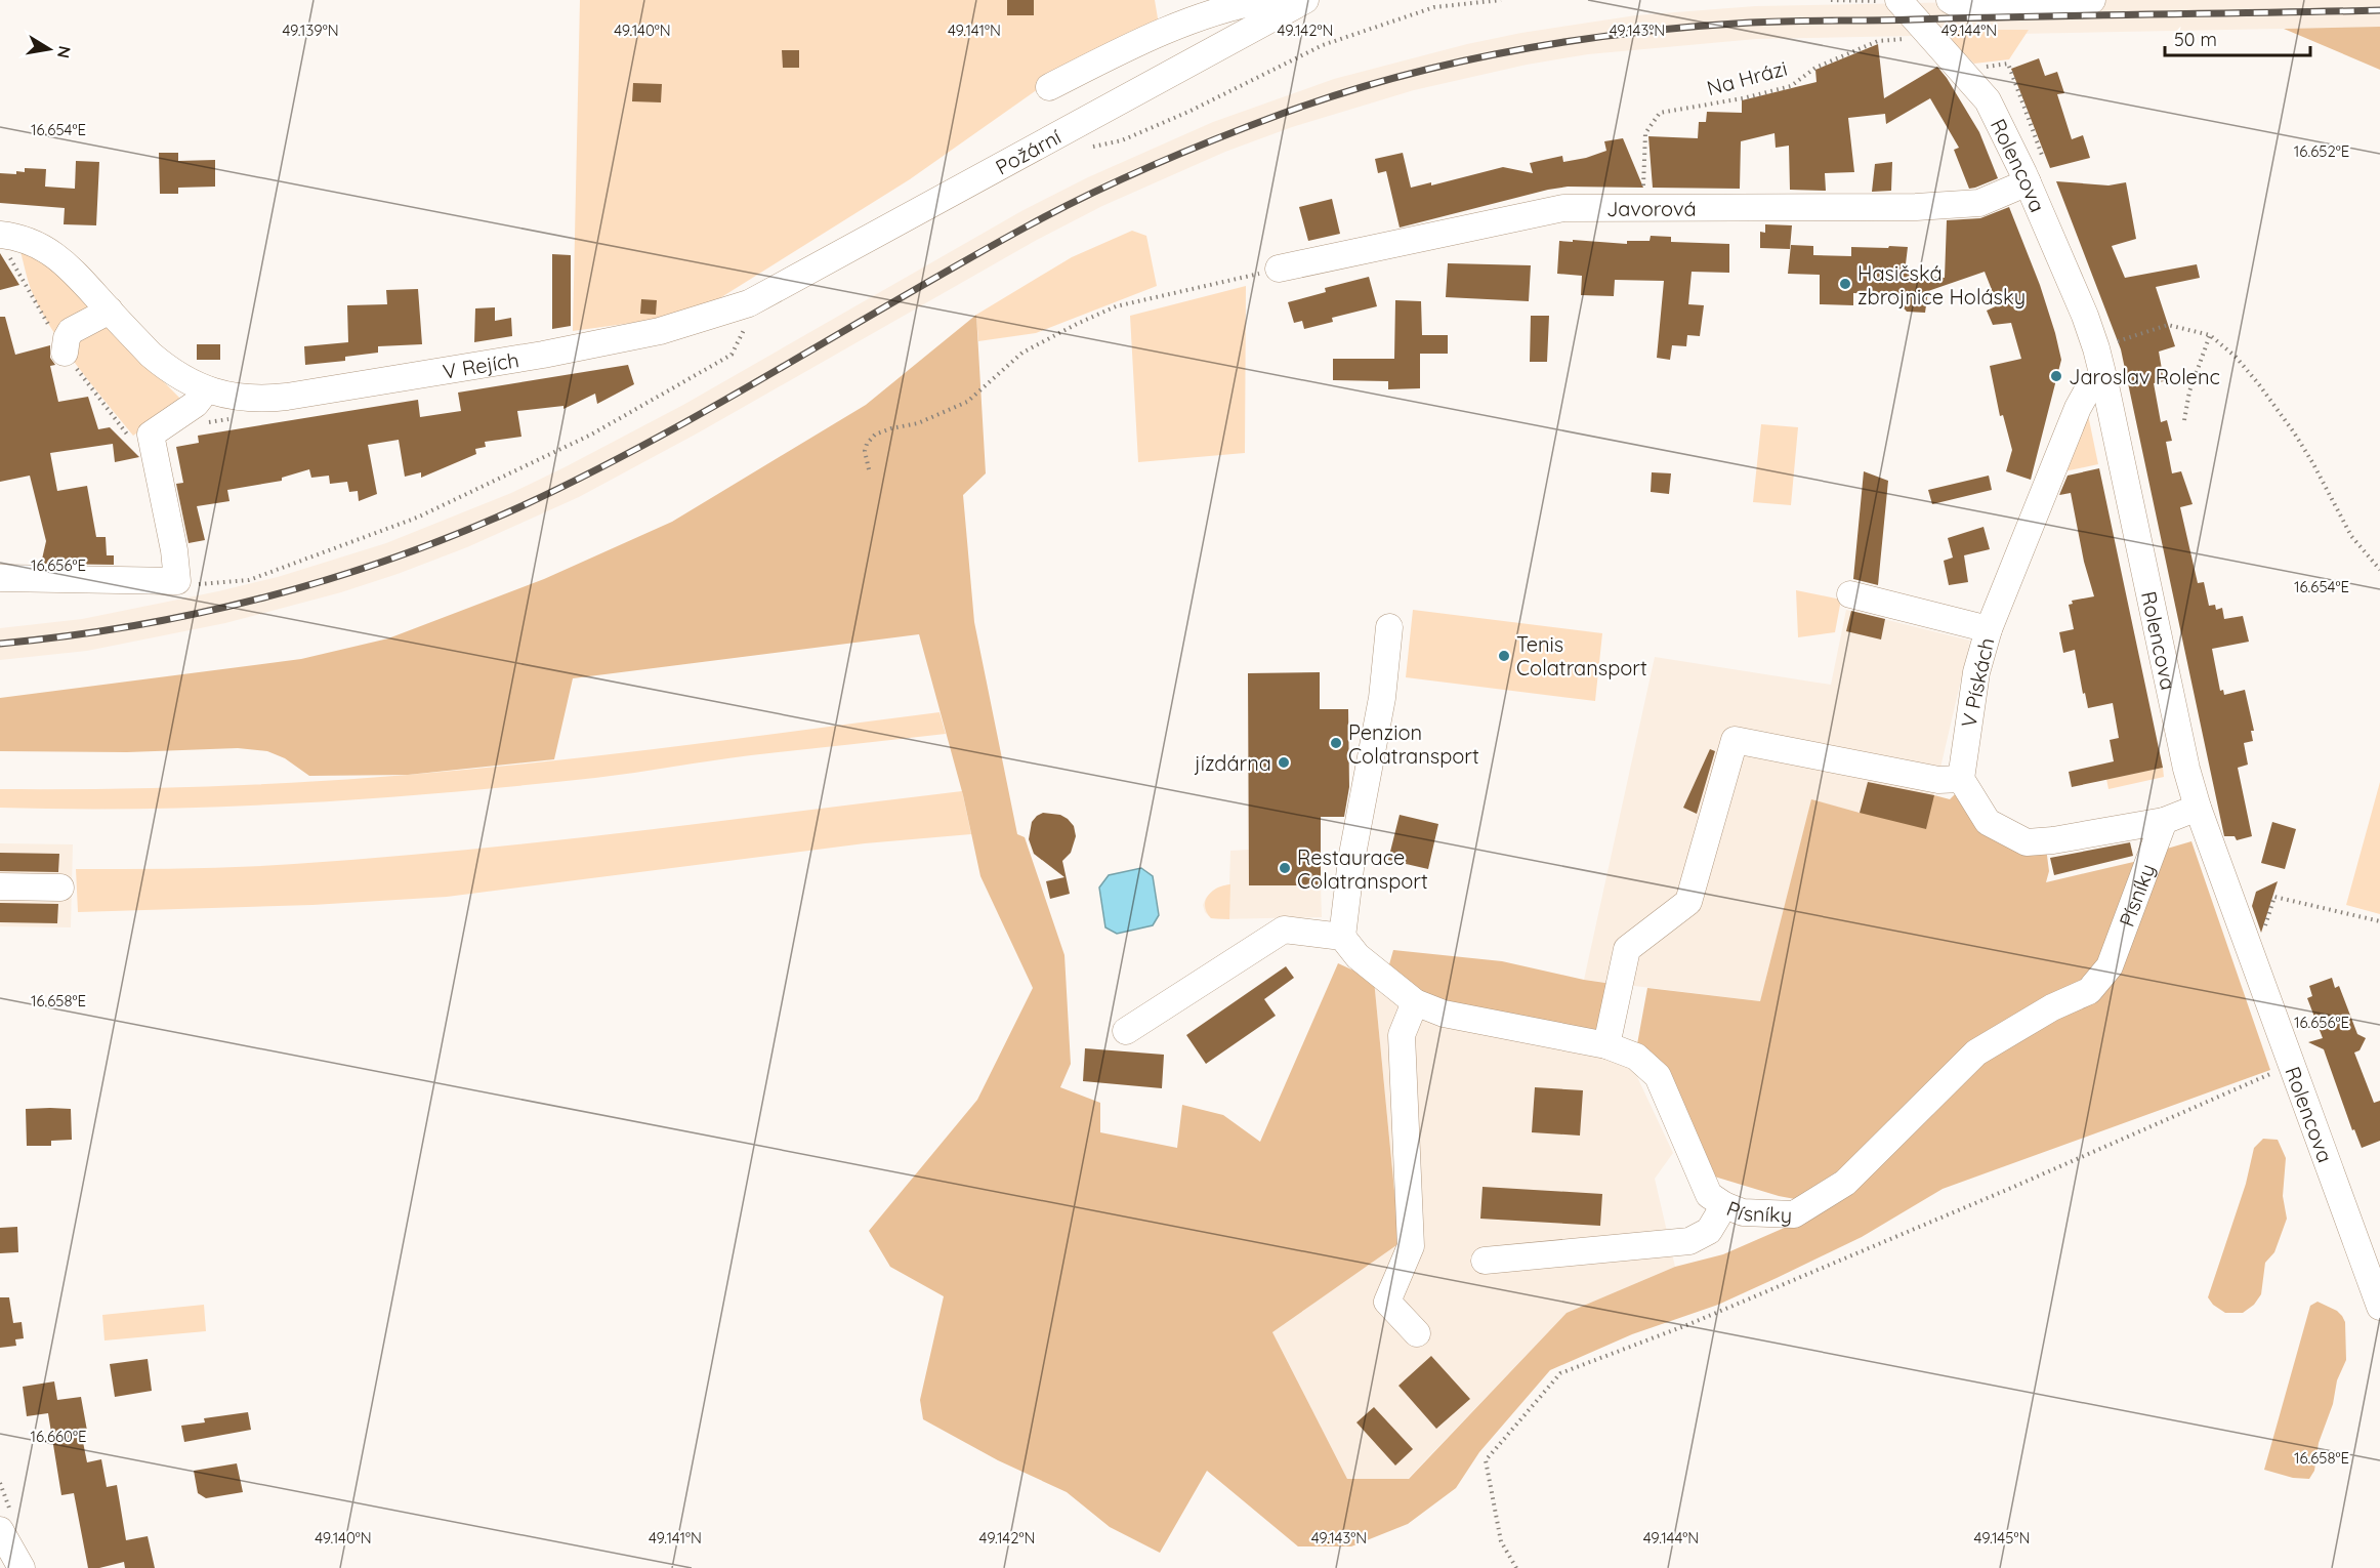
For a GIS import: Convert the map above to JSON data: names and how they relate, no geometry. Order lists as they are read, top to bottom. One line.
{"streets":{"street":["Požární","Rolencova","Javorová","V Rejích","V Pískách","Písníky"],"path":["Na Hrázi"]},"crossings":[["Na Hrázi","Rolencova"],["Na Hrázi","Javorová"],["Požární","V Rejích"],["Rolencova","Javorová"],["Rolencova","V Pískách"]],"places":["Hasičská zbrojnice Holásky","Jaroslav Rolenc","Tenis Colatransport","Penzion Colatransport","jízdárna","Restaurace Colatransport"],"scale_bar":"50 m","north":"right","coordinates":["49.139°N","49.140°N","49.141°N","49.142°N","49.143°N","49.144°N","16.654°E","16.652°E","16.656°E","16.658°E","16.660°E","49.145°N"]}
